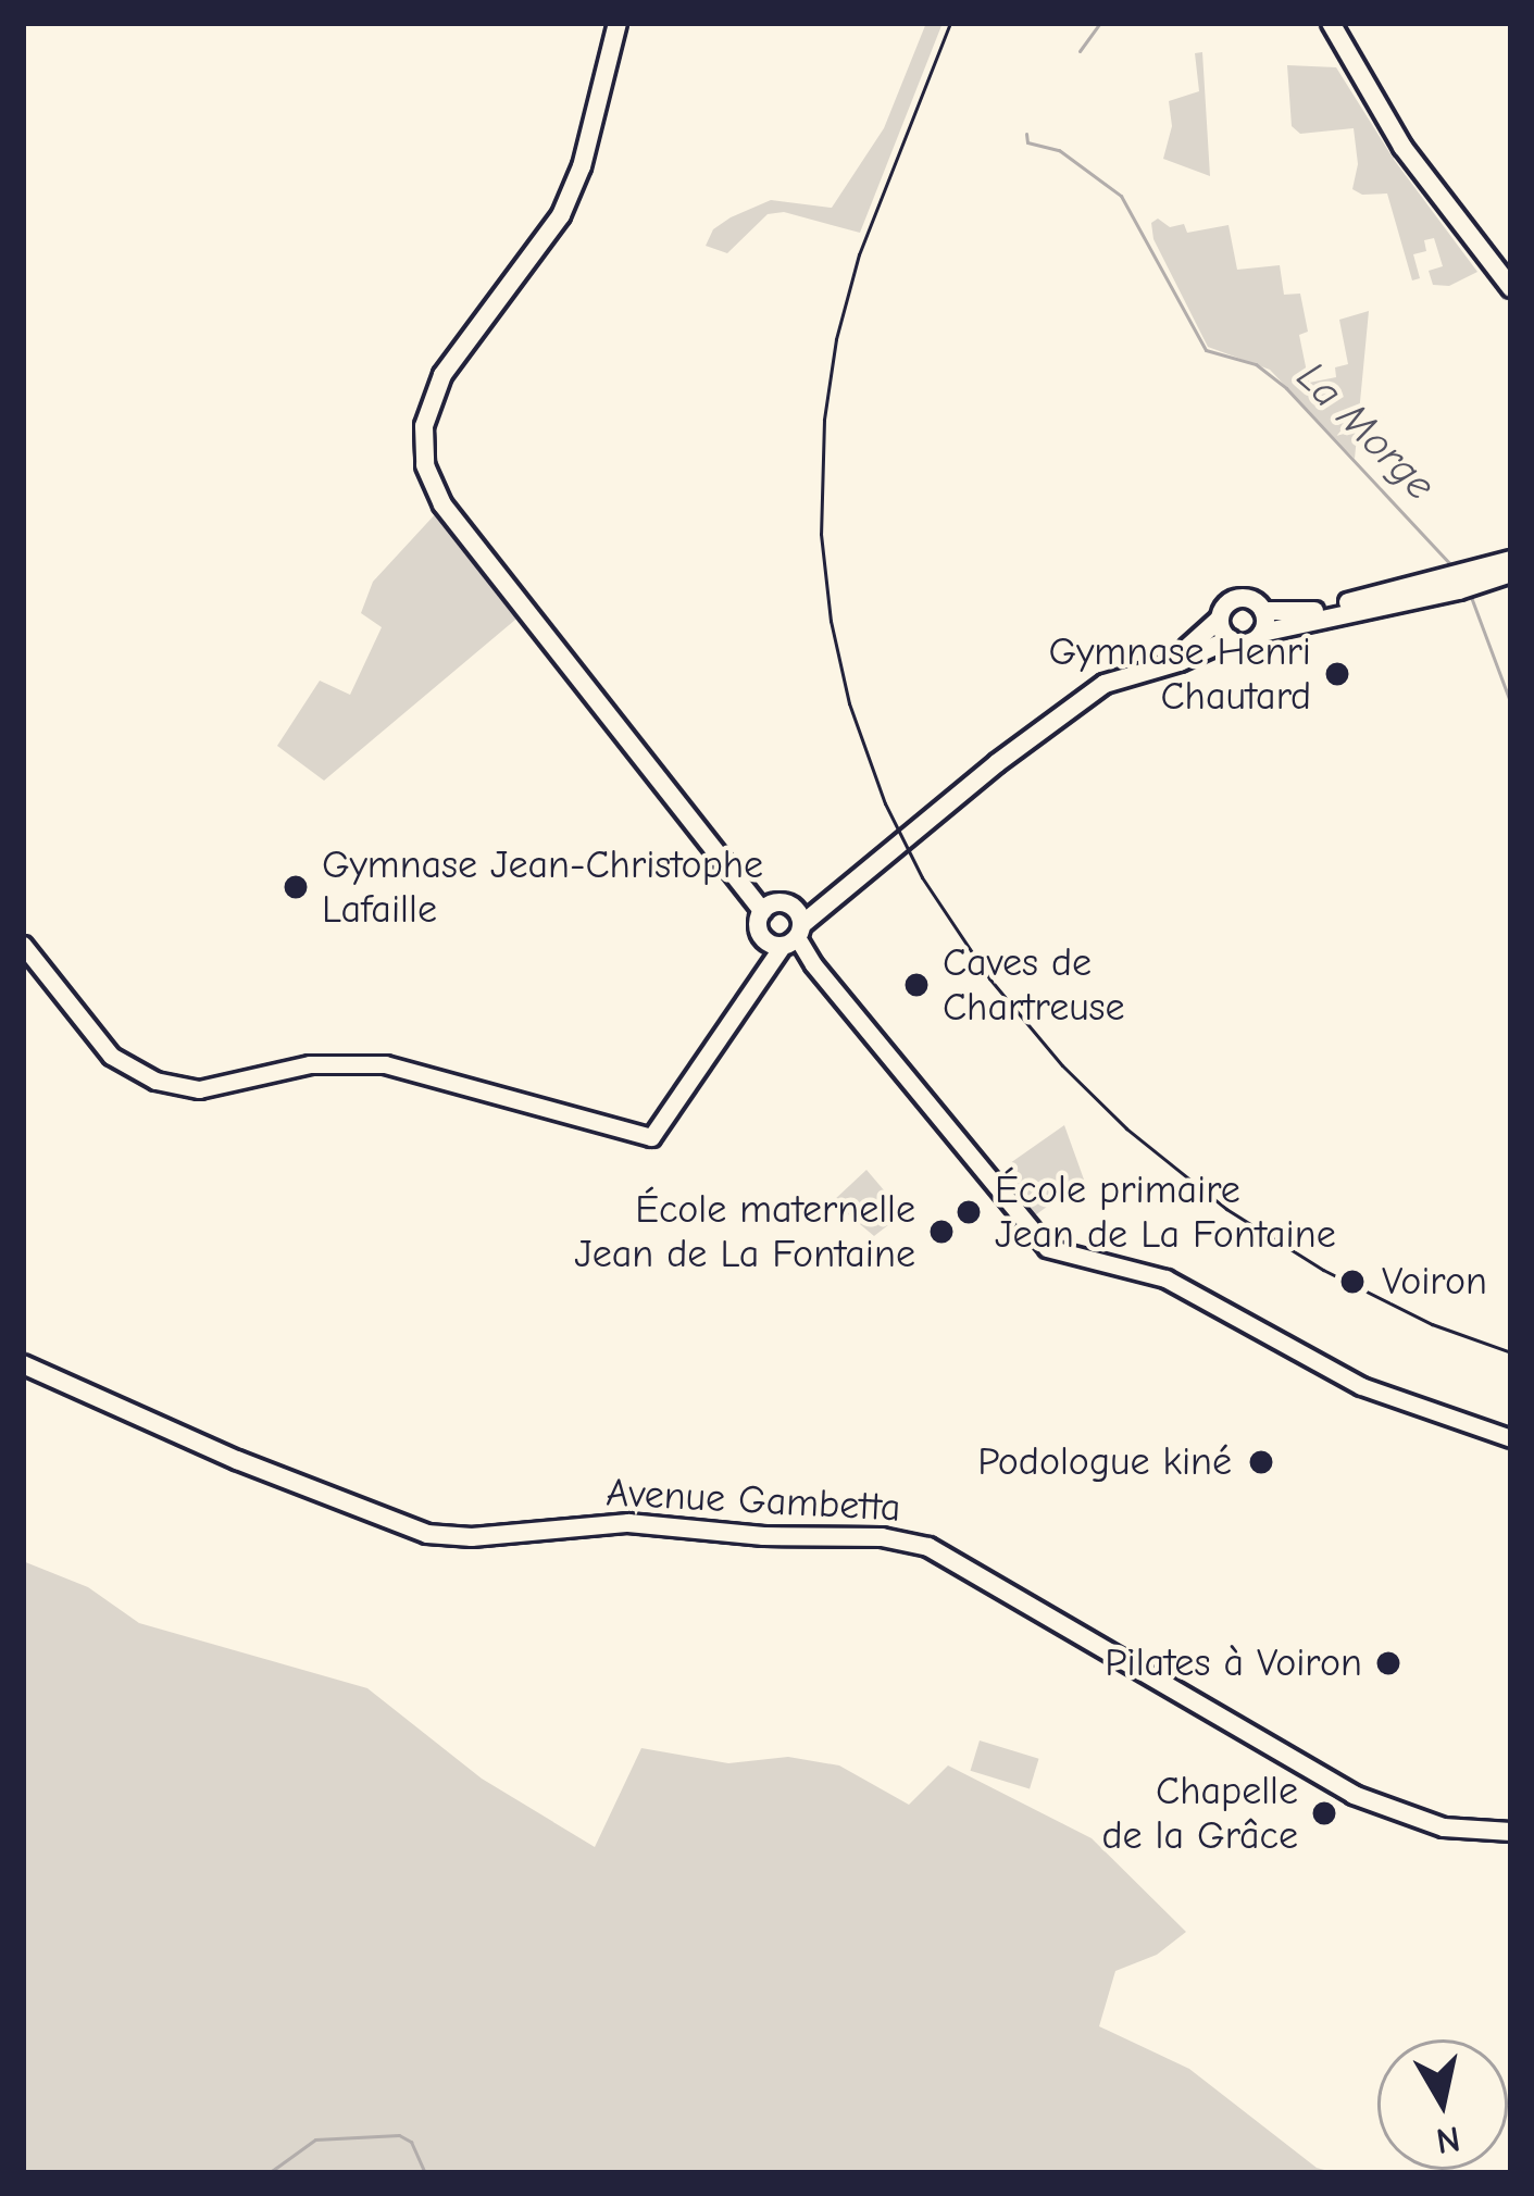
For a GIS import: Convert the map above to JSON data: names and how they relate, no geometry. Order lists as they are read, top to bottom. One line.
{"streets":{"main road":["Avenue Gambetta"]},"water":["La Morge"],"places":["Gymnase Henri Chautard","Gymnase Jean-Christophe Lafaille","Caves de Chartreuse","École primaire Jean de La Fontaine","École maternelle Jean de La Fontaine","Voiron","Podologue kiné","Pilates à Voiron","Chapelle de la Grâce"],"north":"bottom"}
